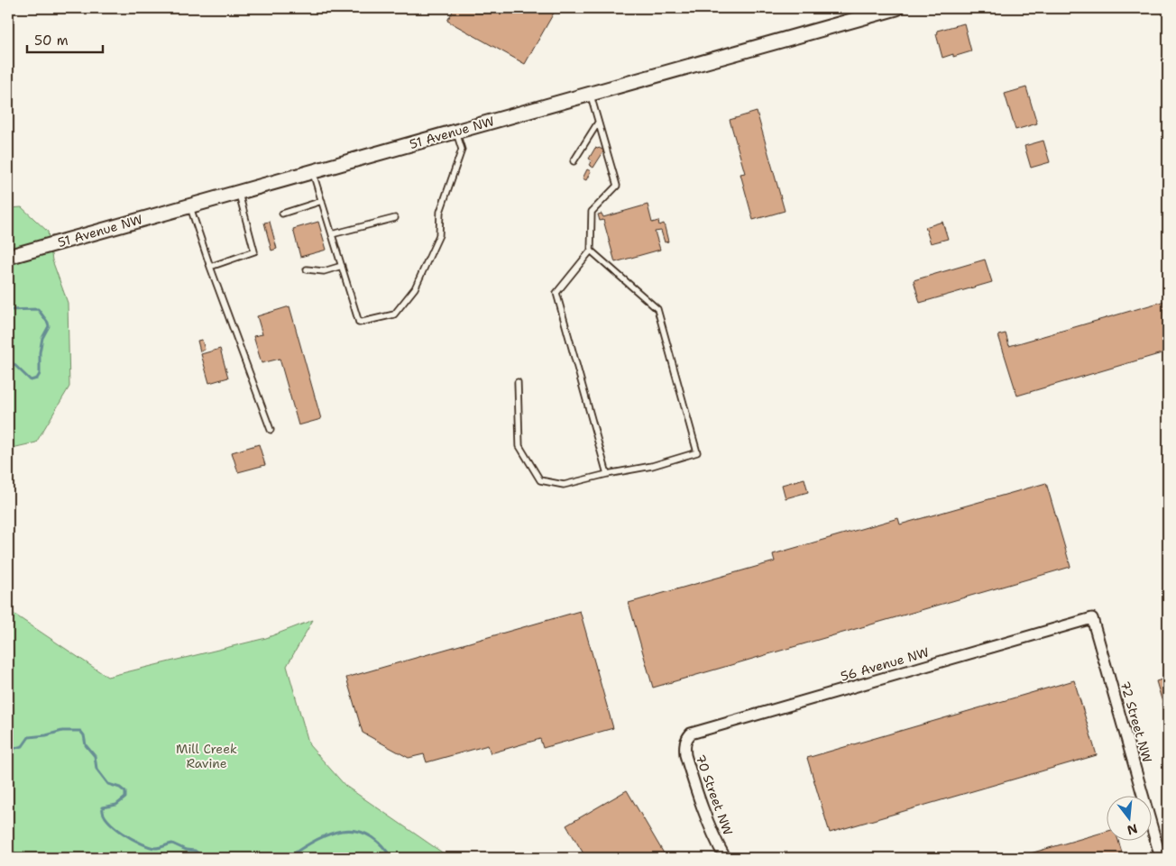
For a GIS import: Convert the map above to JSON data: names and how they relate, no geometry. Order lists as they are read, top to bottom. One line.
{"streets":{"street":["51 Avenue NW","56 Avenue NW","72 Street NW","70 Street NW"]},"crossings":[["56 Avenue NW","72 Street NW"],["56 Avenue NW","70 Street NW"]],"parks":["Mill Creek Ravine"],"scale_bar":"50 m","north":"bottom"}
